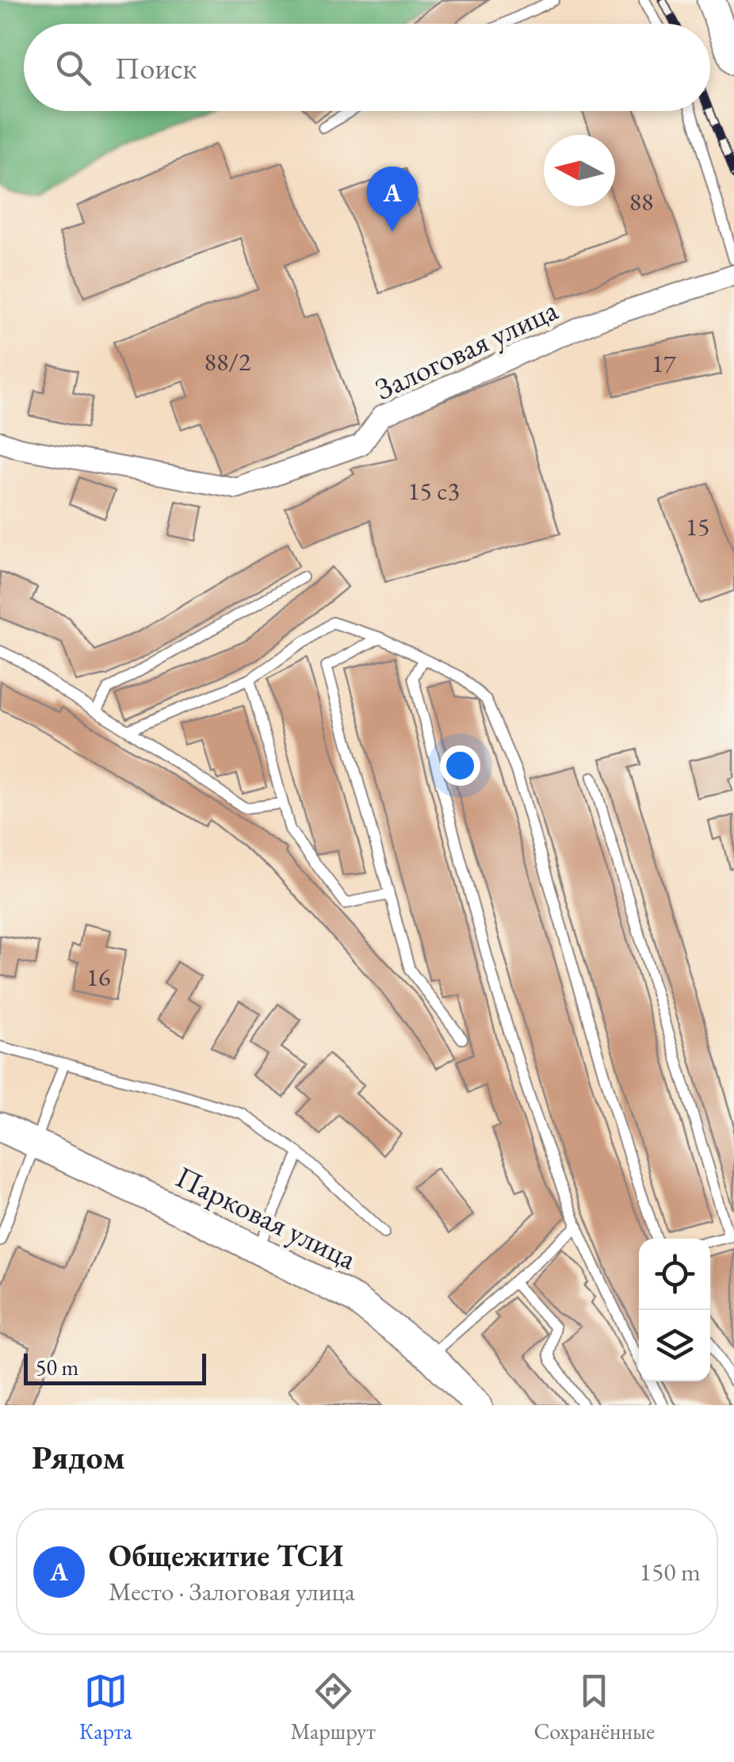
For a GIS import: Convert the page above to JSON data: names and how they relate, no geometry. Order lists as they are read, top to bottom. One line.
{"streets":{"street":["Залоговая улица","Парковая улица"]},"house_numbers":["88","88/2","17","15 с3","15","16"],"scale_bar":"50 m","north":"left","page":{"search":"Поиск","pins":"A","scale":"50 m","heading":"Рядом","list":[{"mark":"A","name":"Общежитие ТСИ","note":"Место · Залоговая улица","value":"150 m"}],"nav":["Карта","Маршрут","Сохранённые"]}}
